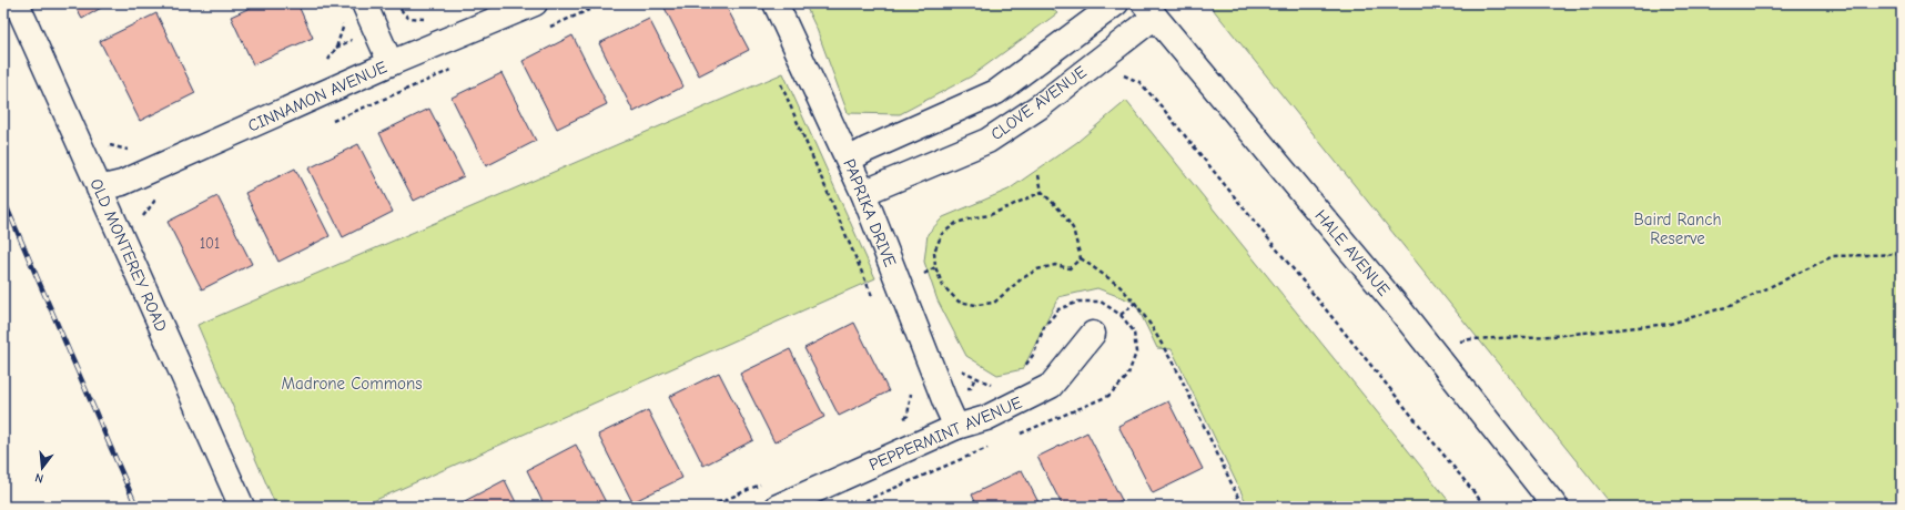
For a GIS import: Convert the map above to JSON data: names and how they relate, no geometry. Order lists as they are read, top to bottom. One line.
{"streets":{"street":["CINNAMON AVENUE","CLOVE AVENUE","PAPRIKA DRIVE","HALE AVENUE","OLD MONTEREY ROAD","PEPPERMINT AVENUE"]},"crossings":[["CINNAMON AVENUE","OLD MONTEREY ROAD"],["CLOVE AVENUE","PAPRIKA DRIVE"],["CLOVE AVENUE","HALE AVENUE"],["PAPRIKA DRIVE","PEPPERMINT AVENUE"]],"parks":["Baird Ranch Reserve","Madrone Commons"],"house_numbers":["101"],"north":"bottom"}
